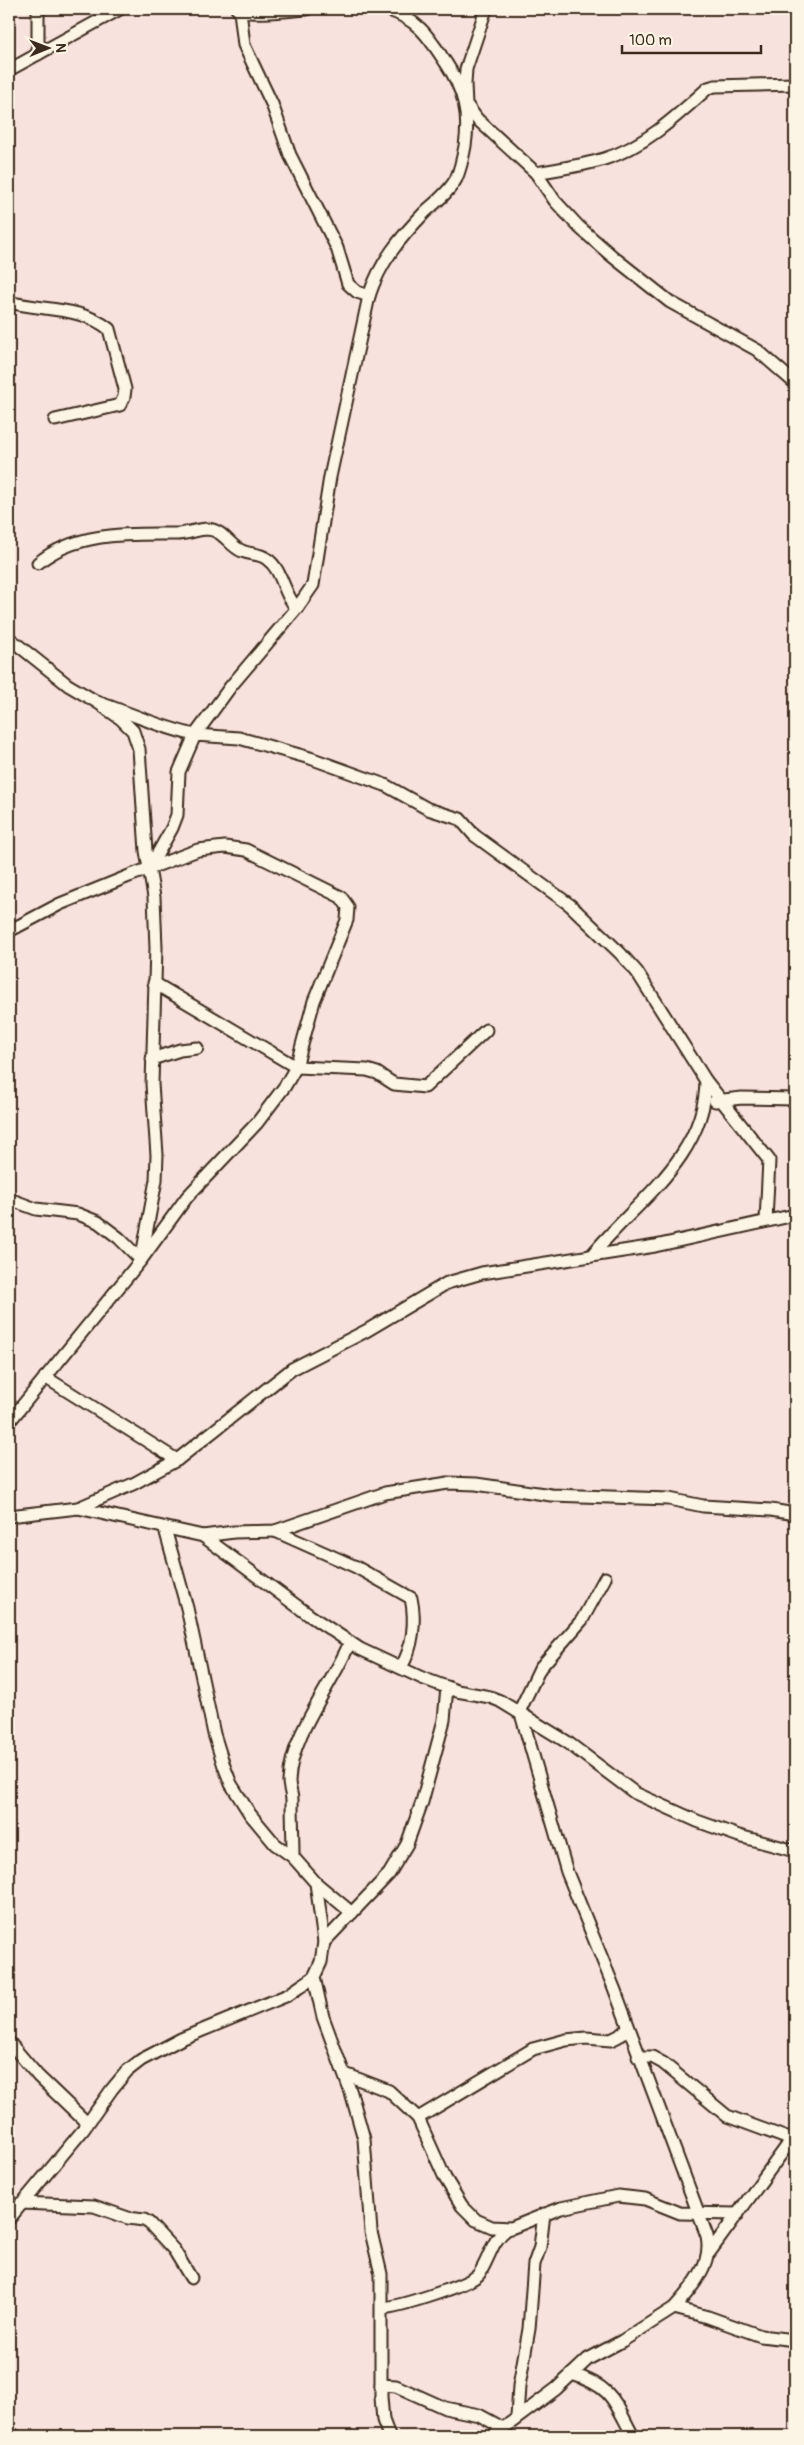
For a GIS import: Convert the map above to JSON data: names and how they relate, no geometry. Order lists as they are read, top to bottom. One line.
{"scale_bar":"100 m","north":"right"}
